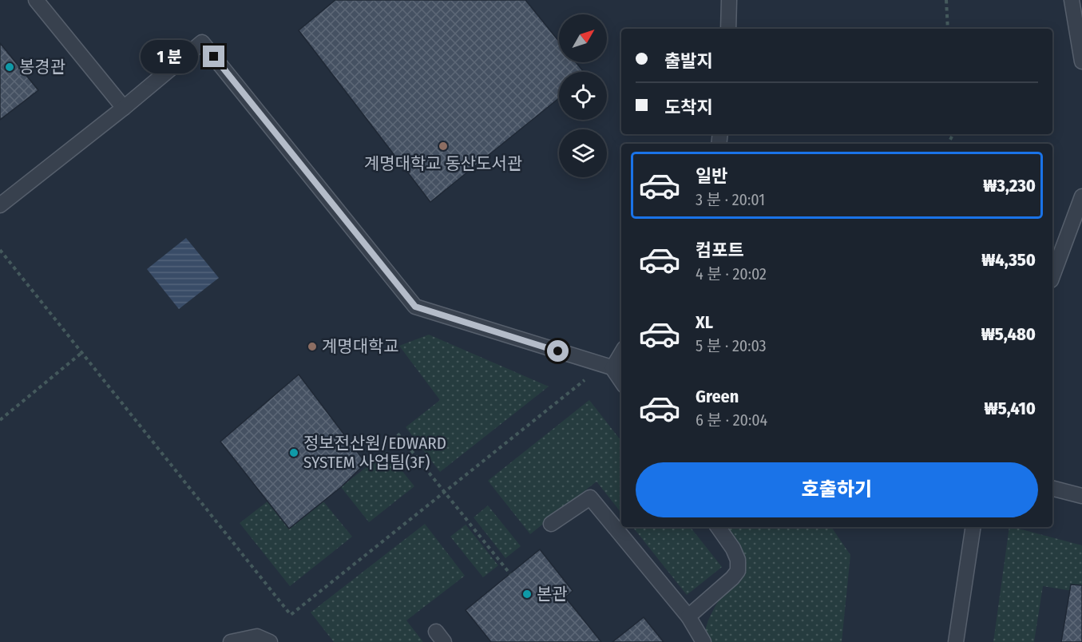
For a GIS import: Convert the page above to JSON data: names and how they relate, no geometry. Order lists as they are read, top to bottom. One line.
{"places":["봉경관","계명대학교 동산도서관","계명대학교","정보전산원/EDWARD SYSTEM 사업팀(3F)","본관"],"north":"top right","page":{"banner":["출발지","도착지"],"bubble":"1 분","list":[{"name":"일반","note":"3 분 · 20:01","value":"₩3,230"},{"name":"컴포트","note":"4 분 · 20:02","value":"₩4,350"},{"name":"XL","note":"5 분 · 20:03","value":"₩5,480"},{"name":"Green","note":"6 분 · 20:04","value":"₩5,410"}],"buttons":"호출하기"}}
